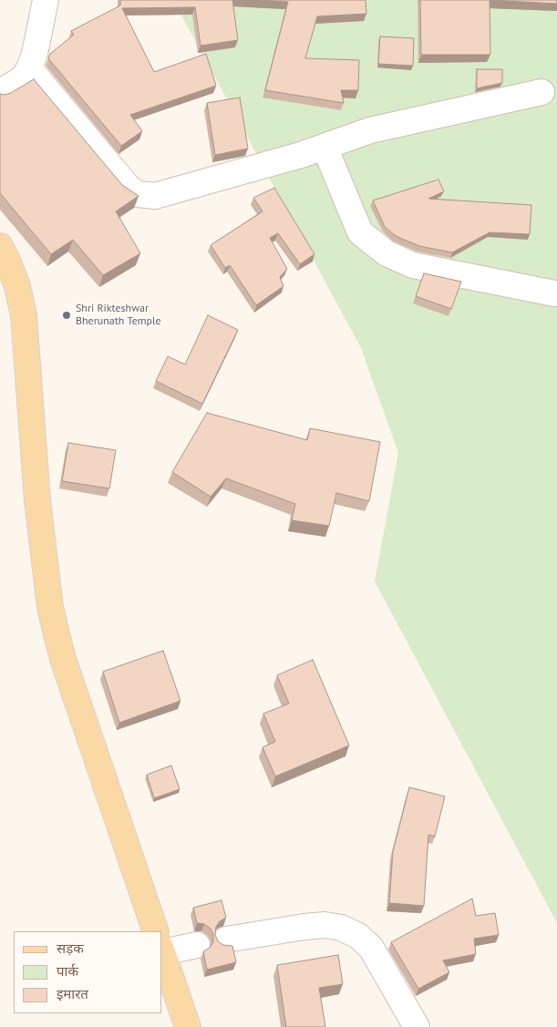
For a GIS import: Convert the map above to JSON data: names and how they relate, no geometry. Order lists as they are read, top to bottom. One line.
{"places":["Shri Rikteshwar Bherunath Temple"],"legend":["सड़क","पार्क","इमारत"]}
